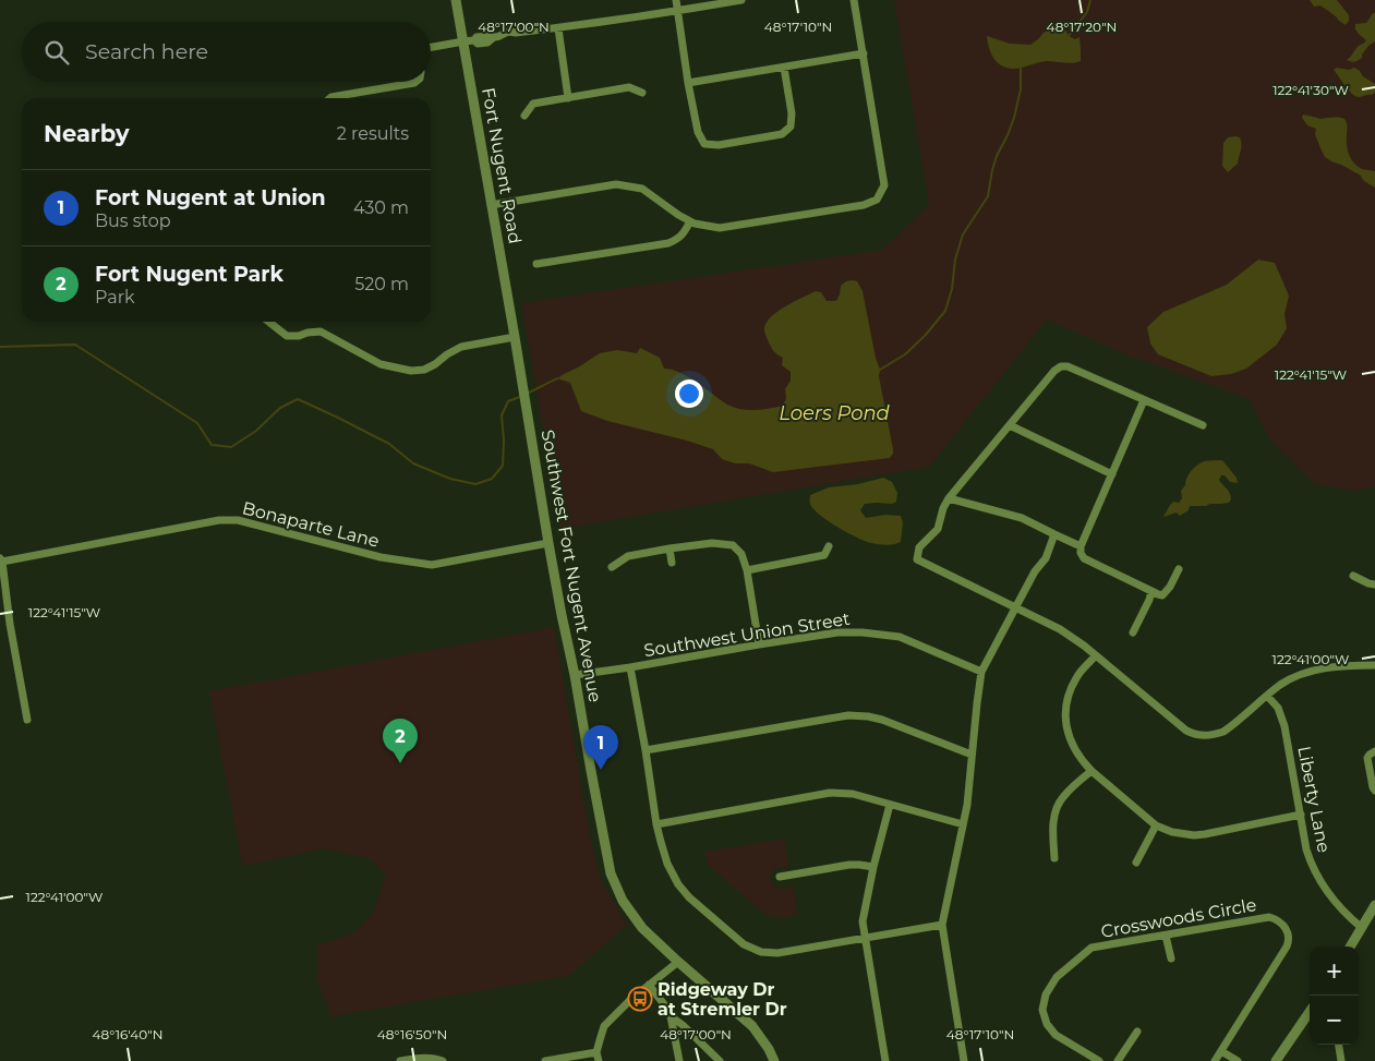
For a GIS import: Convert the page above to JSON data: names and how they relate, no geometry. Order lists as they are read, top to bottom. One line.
{"streets":{"street":["Fort Nugent Road","Bonaparte Lane","Southwest Fort Nugent Avenue","Southwest Union Street","Liberty Lane","Crosswoods Circle"]},"crossings":[["Fort Nugent Road","Southwest Fort Nugent Avenue"],["Bonaparte Lane","Southwest Fort Nugent Avenue"],["Southwest Fort Nugent Avenue","Southwest Union Street"]],"water":["Loers Pond"],"places":{"bus stop":["Ridgeway Dr at Stremler Dr"]},"page":{"search":"Search here","heading":["Nearby","2 results"],"list":[{"mark":"1","name":"Fort Nugent at Union","note":"Bus stop","value":"430 m"},{"mark":"2","name":"Fort Nugent Park","note":"Park","value":"520 m"}],"pins":["2","1"],"map_buttons":["+","−"]},"coordinates":["48°17'00\"N","48°17'10\"N","48°17'20\"N","122°41'30\"W","122°41'15\"W","122°41'00\"W","48°16'40\"N","48°16'50\"N"]}
